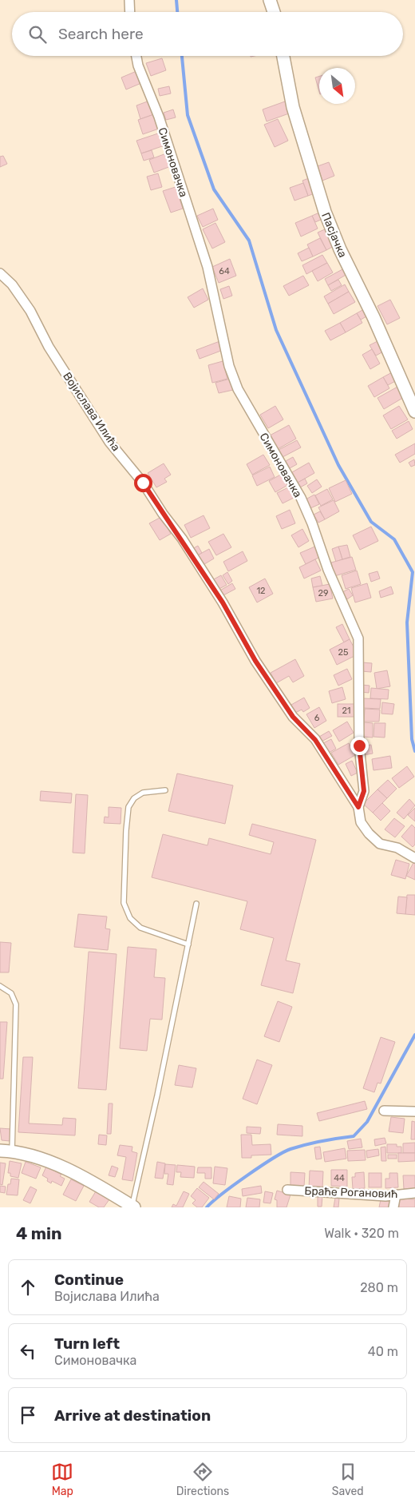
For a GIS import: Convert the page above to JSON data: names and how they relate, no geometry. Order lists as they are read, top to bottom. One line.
{"streets":{"main road":["Пасјачка"],"street":["Симоновачка","Војислава Илића","Браће Рогановић"]},"crossings":[["Симоновачка","Војислава Илића"]],"house_numbers":["64","12","29","25","21","6","44"],"north":"bottom right","page":{"search":"Search here","heading":["4 min","Walk · 320 m"],"list":[["Continue","Војислава Илића","280 m"],["Turn left","Симоновачка","40 m"],"Arrive at destination"],"nav":["Map","Directions","Saved"]}}
